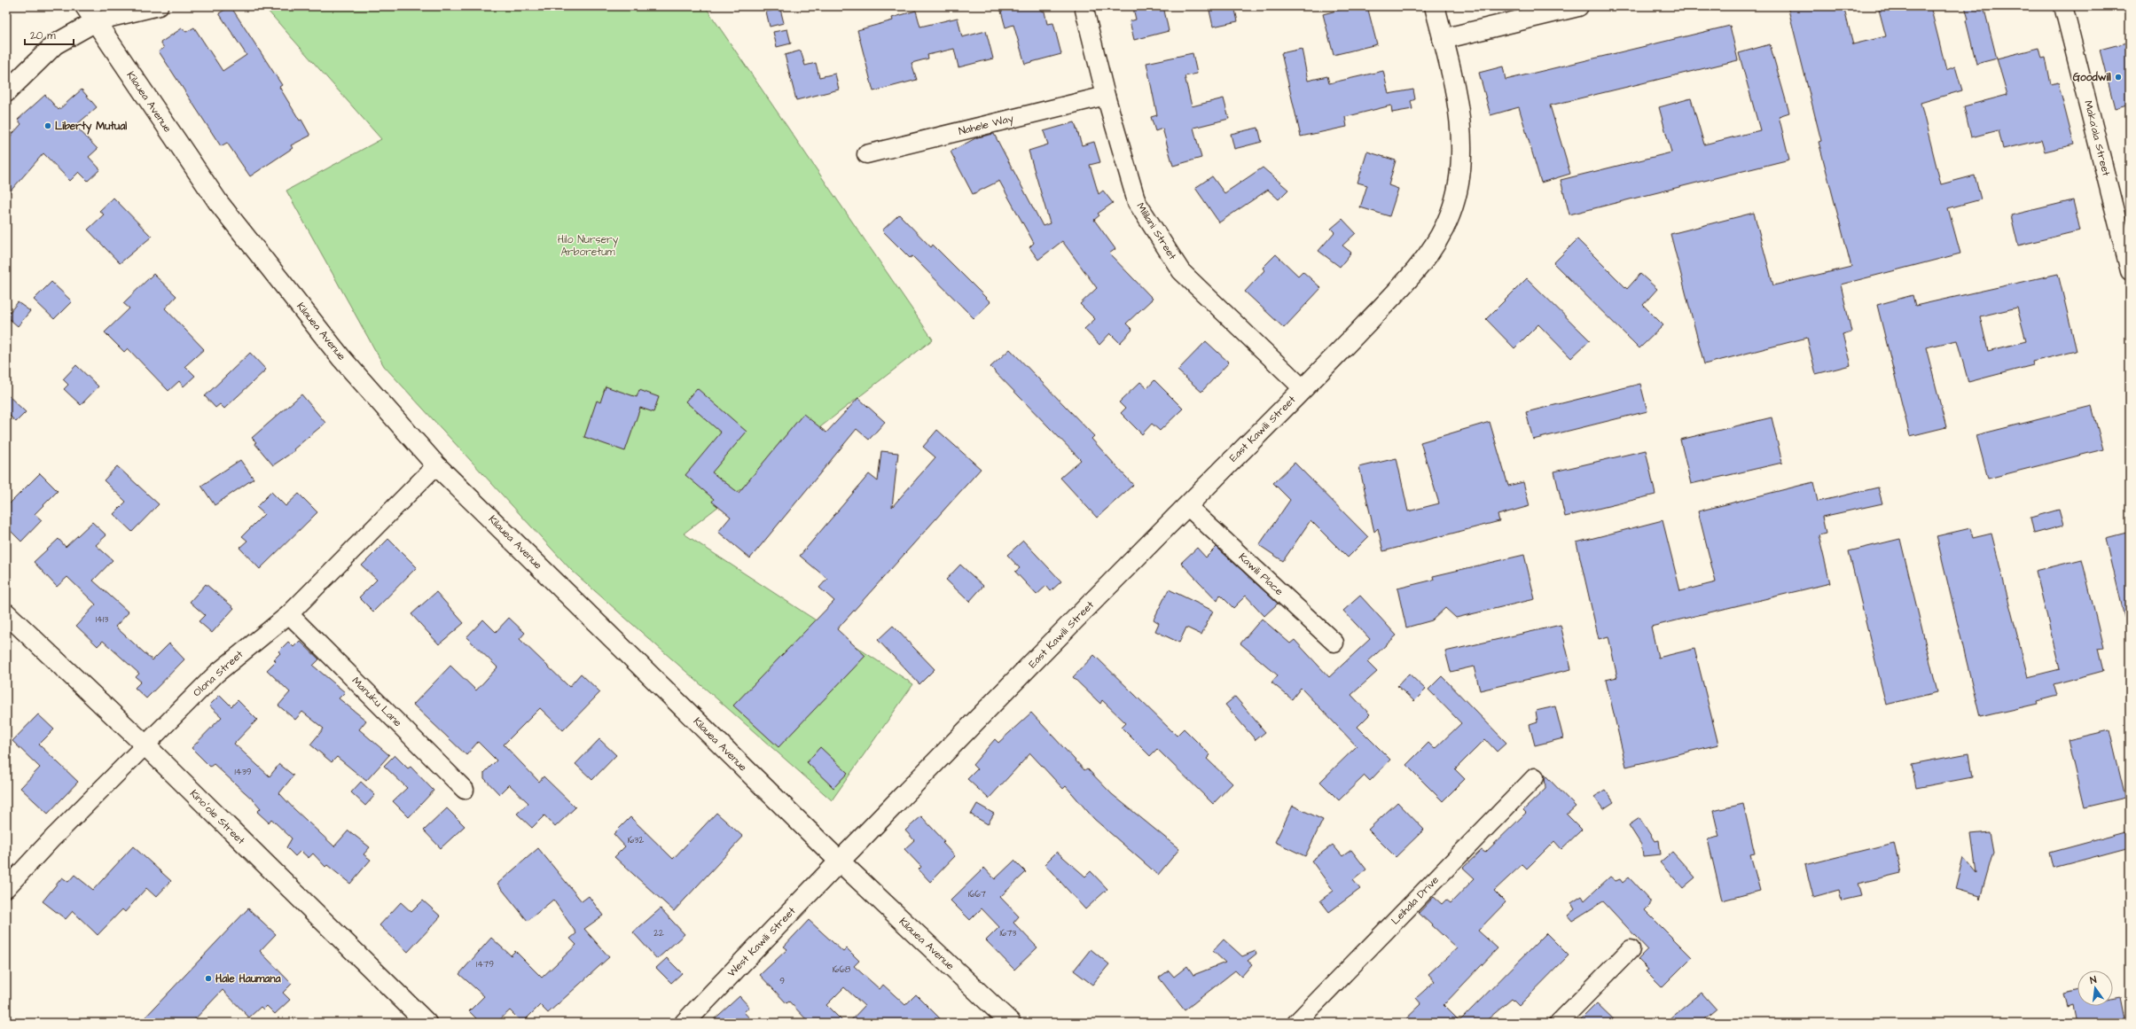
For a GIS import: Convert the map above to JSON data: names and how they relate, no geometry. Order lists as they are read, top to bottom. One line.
{"streets":{"street":["Kilauea Avenue","Nahele Way","Maka‘ala Street","Mililani Street","East Kawili Street","Kawili Place","Olona Street","Manuku Lane","Kinoʻole Street","Leihala Drive","West Kawili Street"]},"crossings":[["Kilauea Avenue","East Kawili Street"],["Kilauea Avenue","Olona Street"],["Kilauea Avenue","West Kawili Street"],["Nahele Way","Mililani Street"],["Mililani Street","East Kawili Street"],["East Kawili Street","Kawili Place"],["East Kawili Street","West Kawili Street"],["Olona Street","Manuku Lane"],["Olona Street","Kinoʻole Street"]],"parks":["Hilo Nursery Arboretum"],"places":["Goodwill","Liberty Mutual","Hale Haumana"],"house_numbers":["1413","1439","1632","1667","22","1673","1479","1668","9"],"scale_bar":"20 m","north":"top"}
